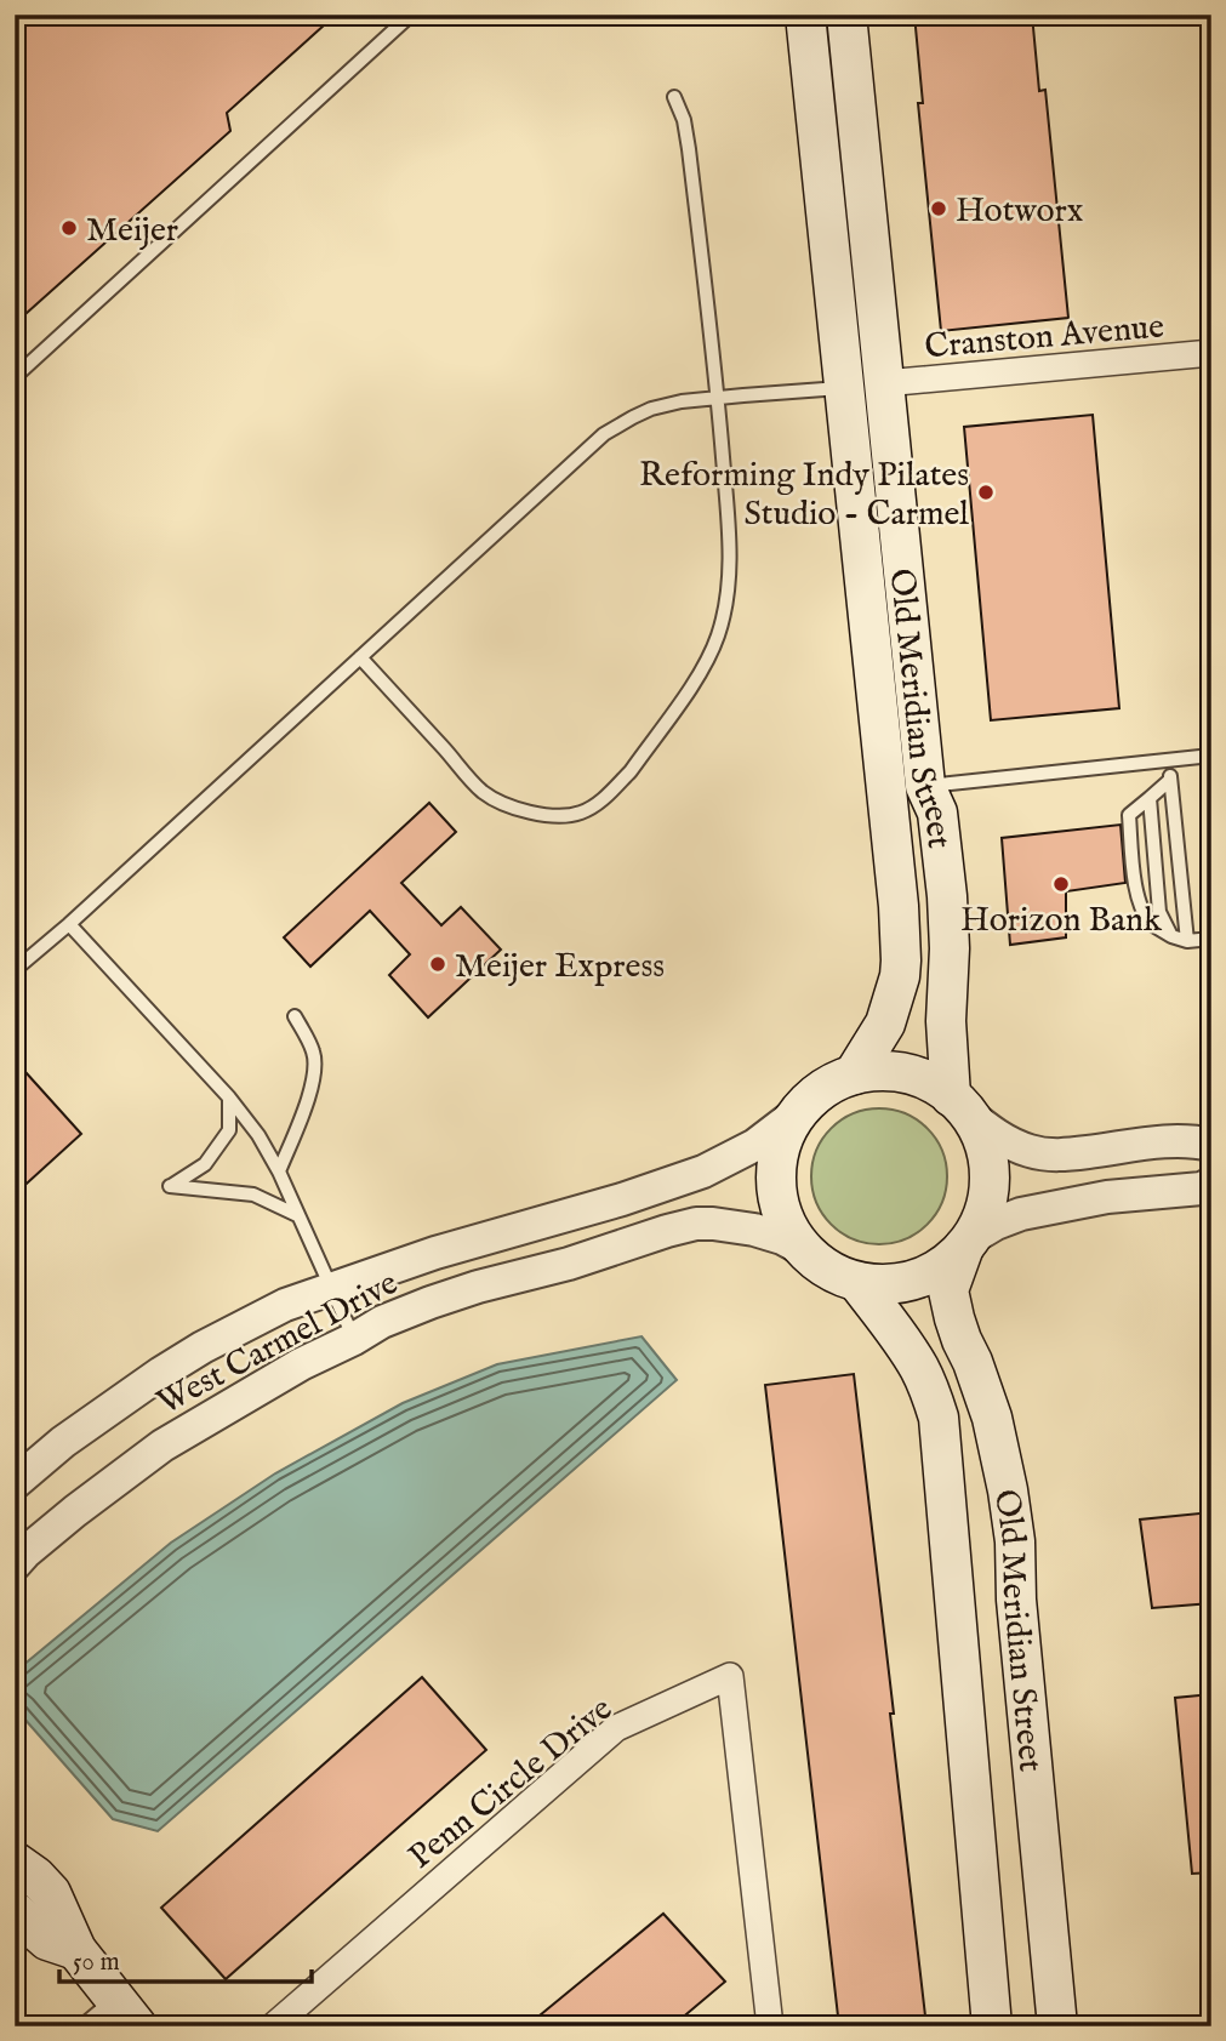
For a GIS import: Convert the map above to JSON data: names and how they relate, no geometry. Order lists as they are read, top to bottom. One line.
{"streets":{"main road":["Old Meridian Street"],"street":["Cranston Avenue","West Carmel Drive","Penn Circle Drive"]},"crossings":[["Cranston Avenue","Old Meridian Street"],["Old Meridian Street","West Carmel Drive"]],"places":["Hotworx","Meijer","Reforming Indy Pilates Studio - Carmel","Horizon Bank","Meijer Express"],"scale_bar":"50 m"}
